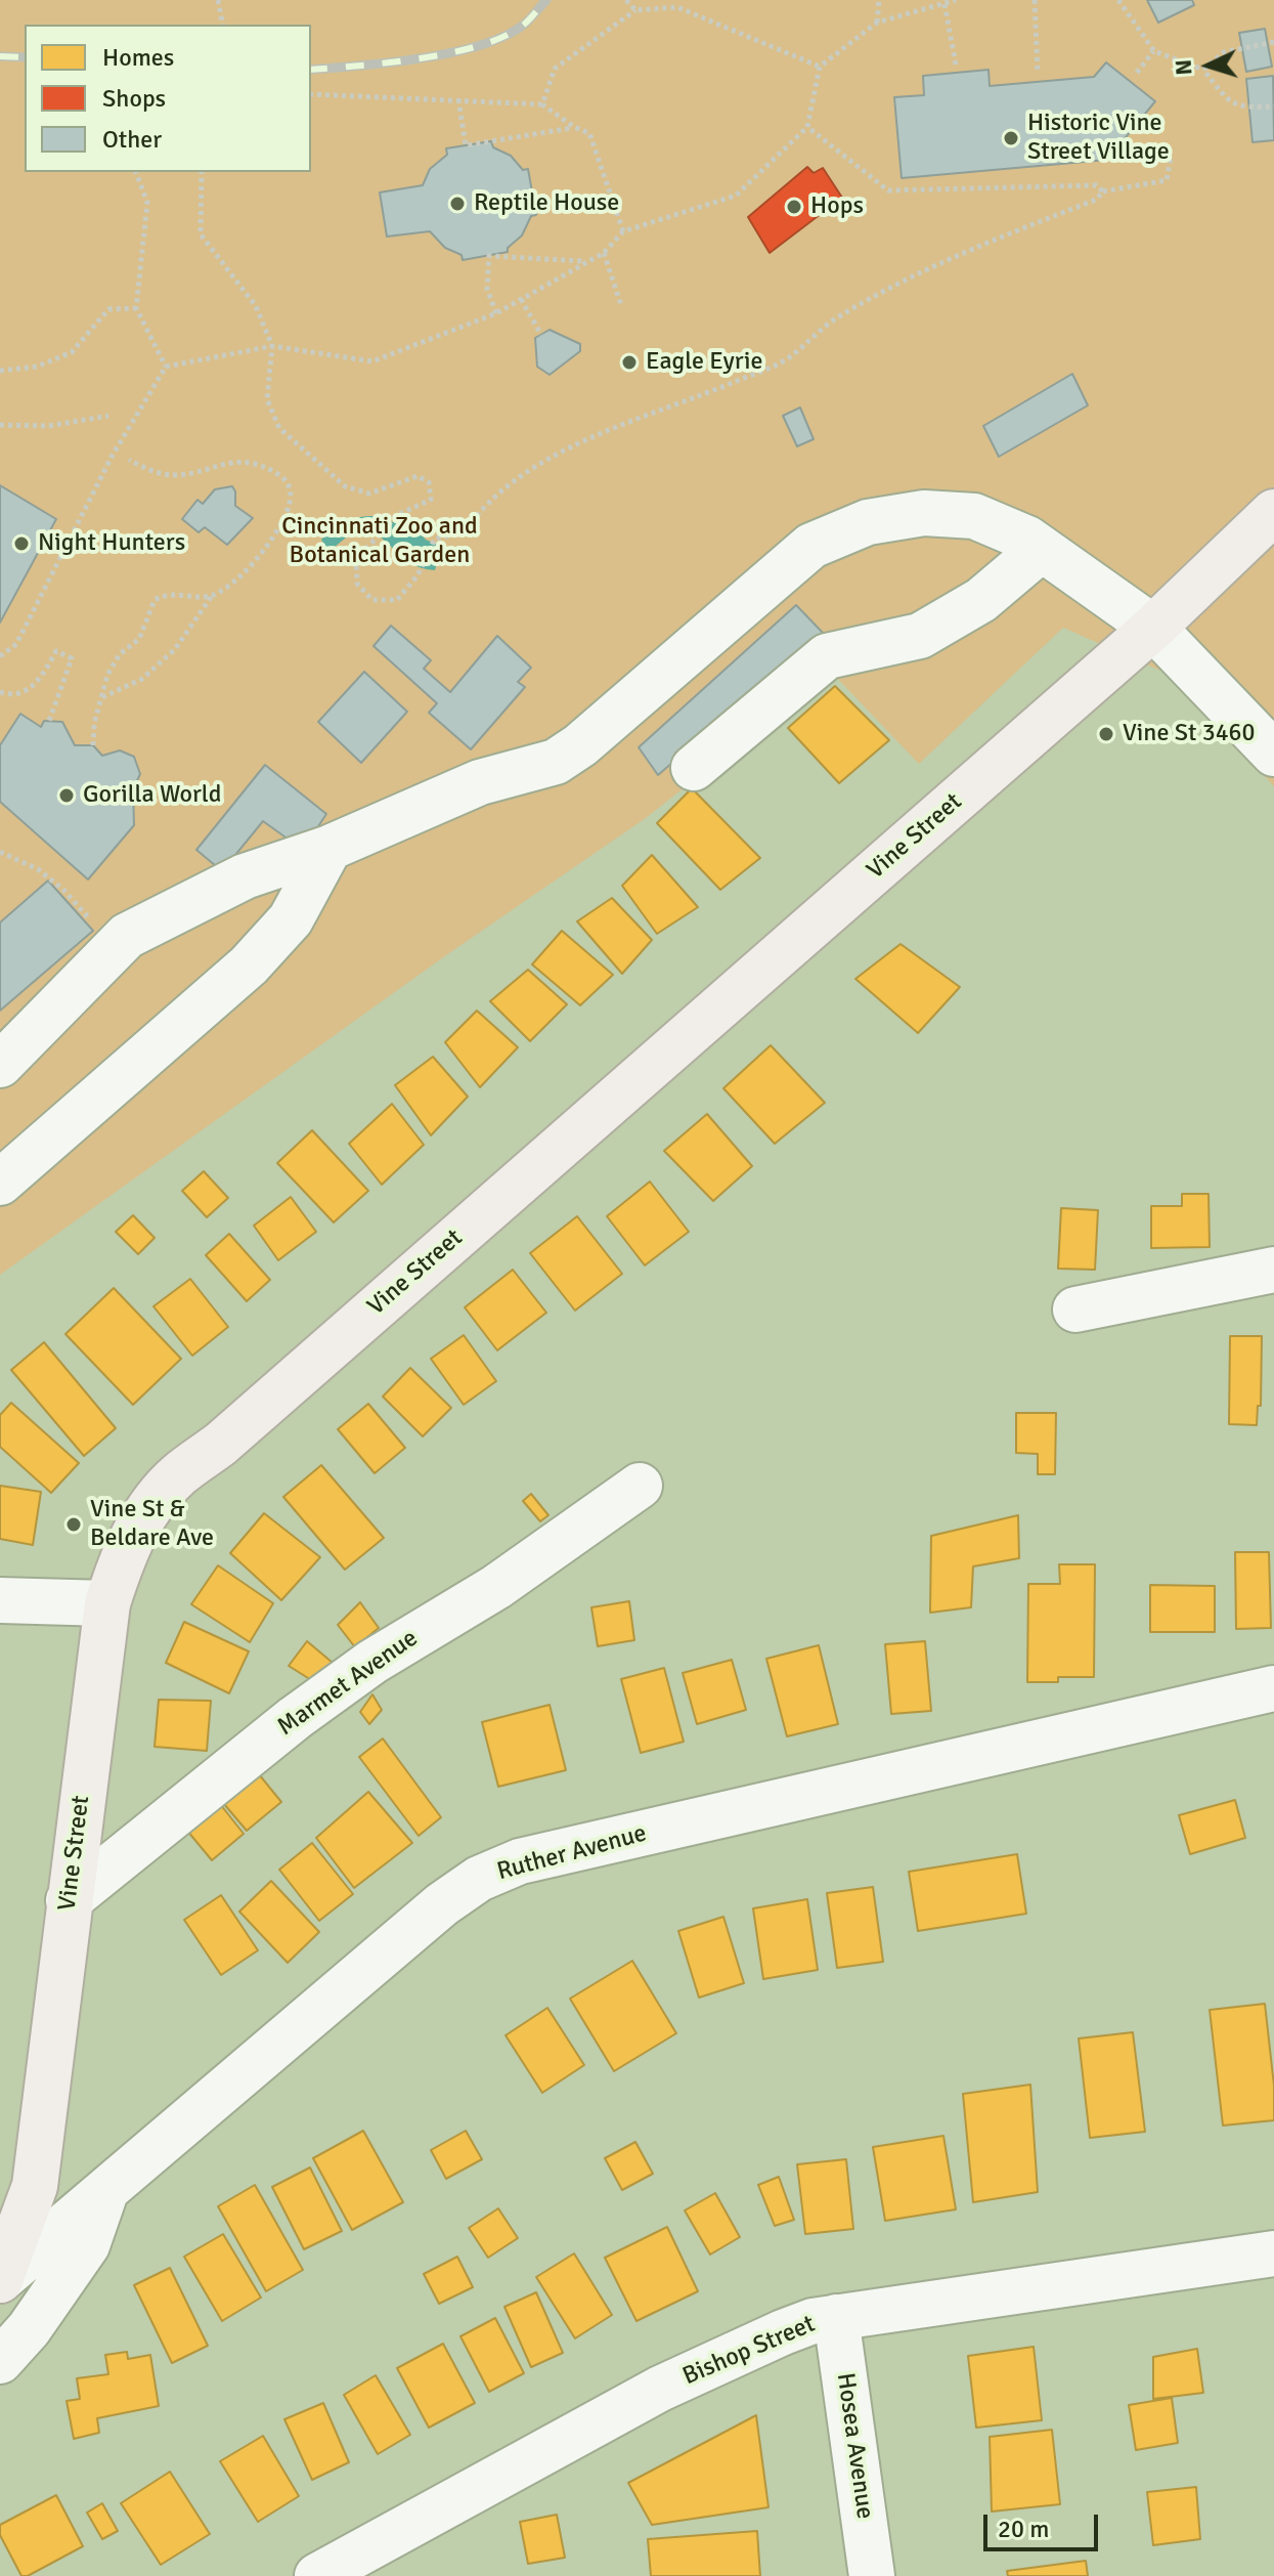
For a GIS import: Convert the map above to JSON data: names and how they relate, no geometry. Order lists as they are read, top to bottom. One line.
{"streets":{"main road":["Vine Street"],"street":["Marmet Avenue","Ruther Avenue","Bishop Street","Hosea Avenue"]},"crossings":[["Vine Street","Marmet Avenue"],["Vine Street","Ruther Avenue"],["Bishop Street","Hosea Avenue"]],"parks":["Cincinnati Zoo and Botanical Garden"],"places":["Historic Vine Street Village","Reptile House","Hops","Eagle Eyrie","Night Hunters","Vine St 3460","Gorilla World","Vine St & Beldare Ave"],"legend":["Homes","Shops","Other"],"scale_bar":"20 m","north":"left"}
